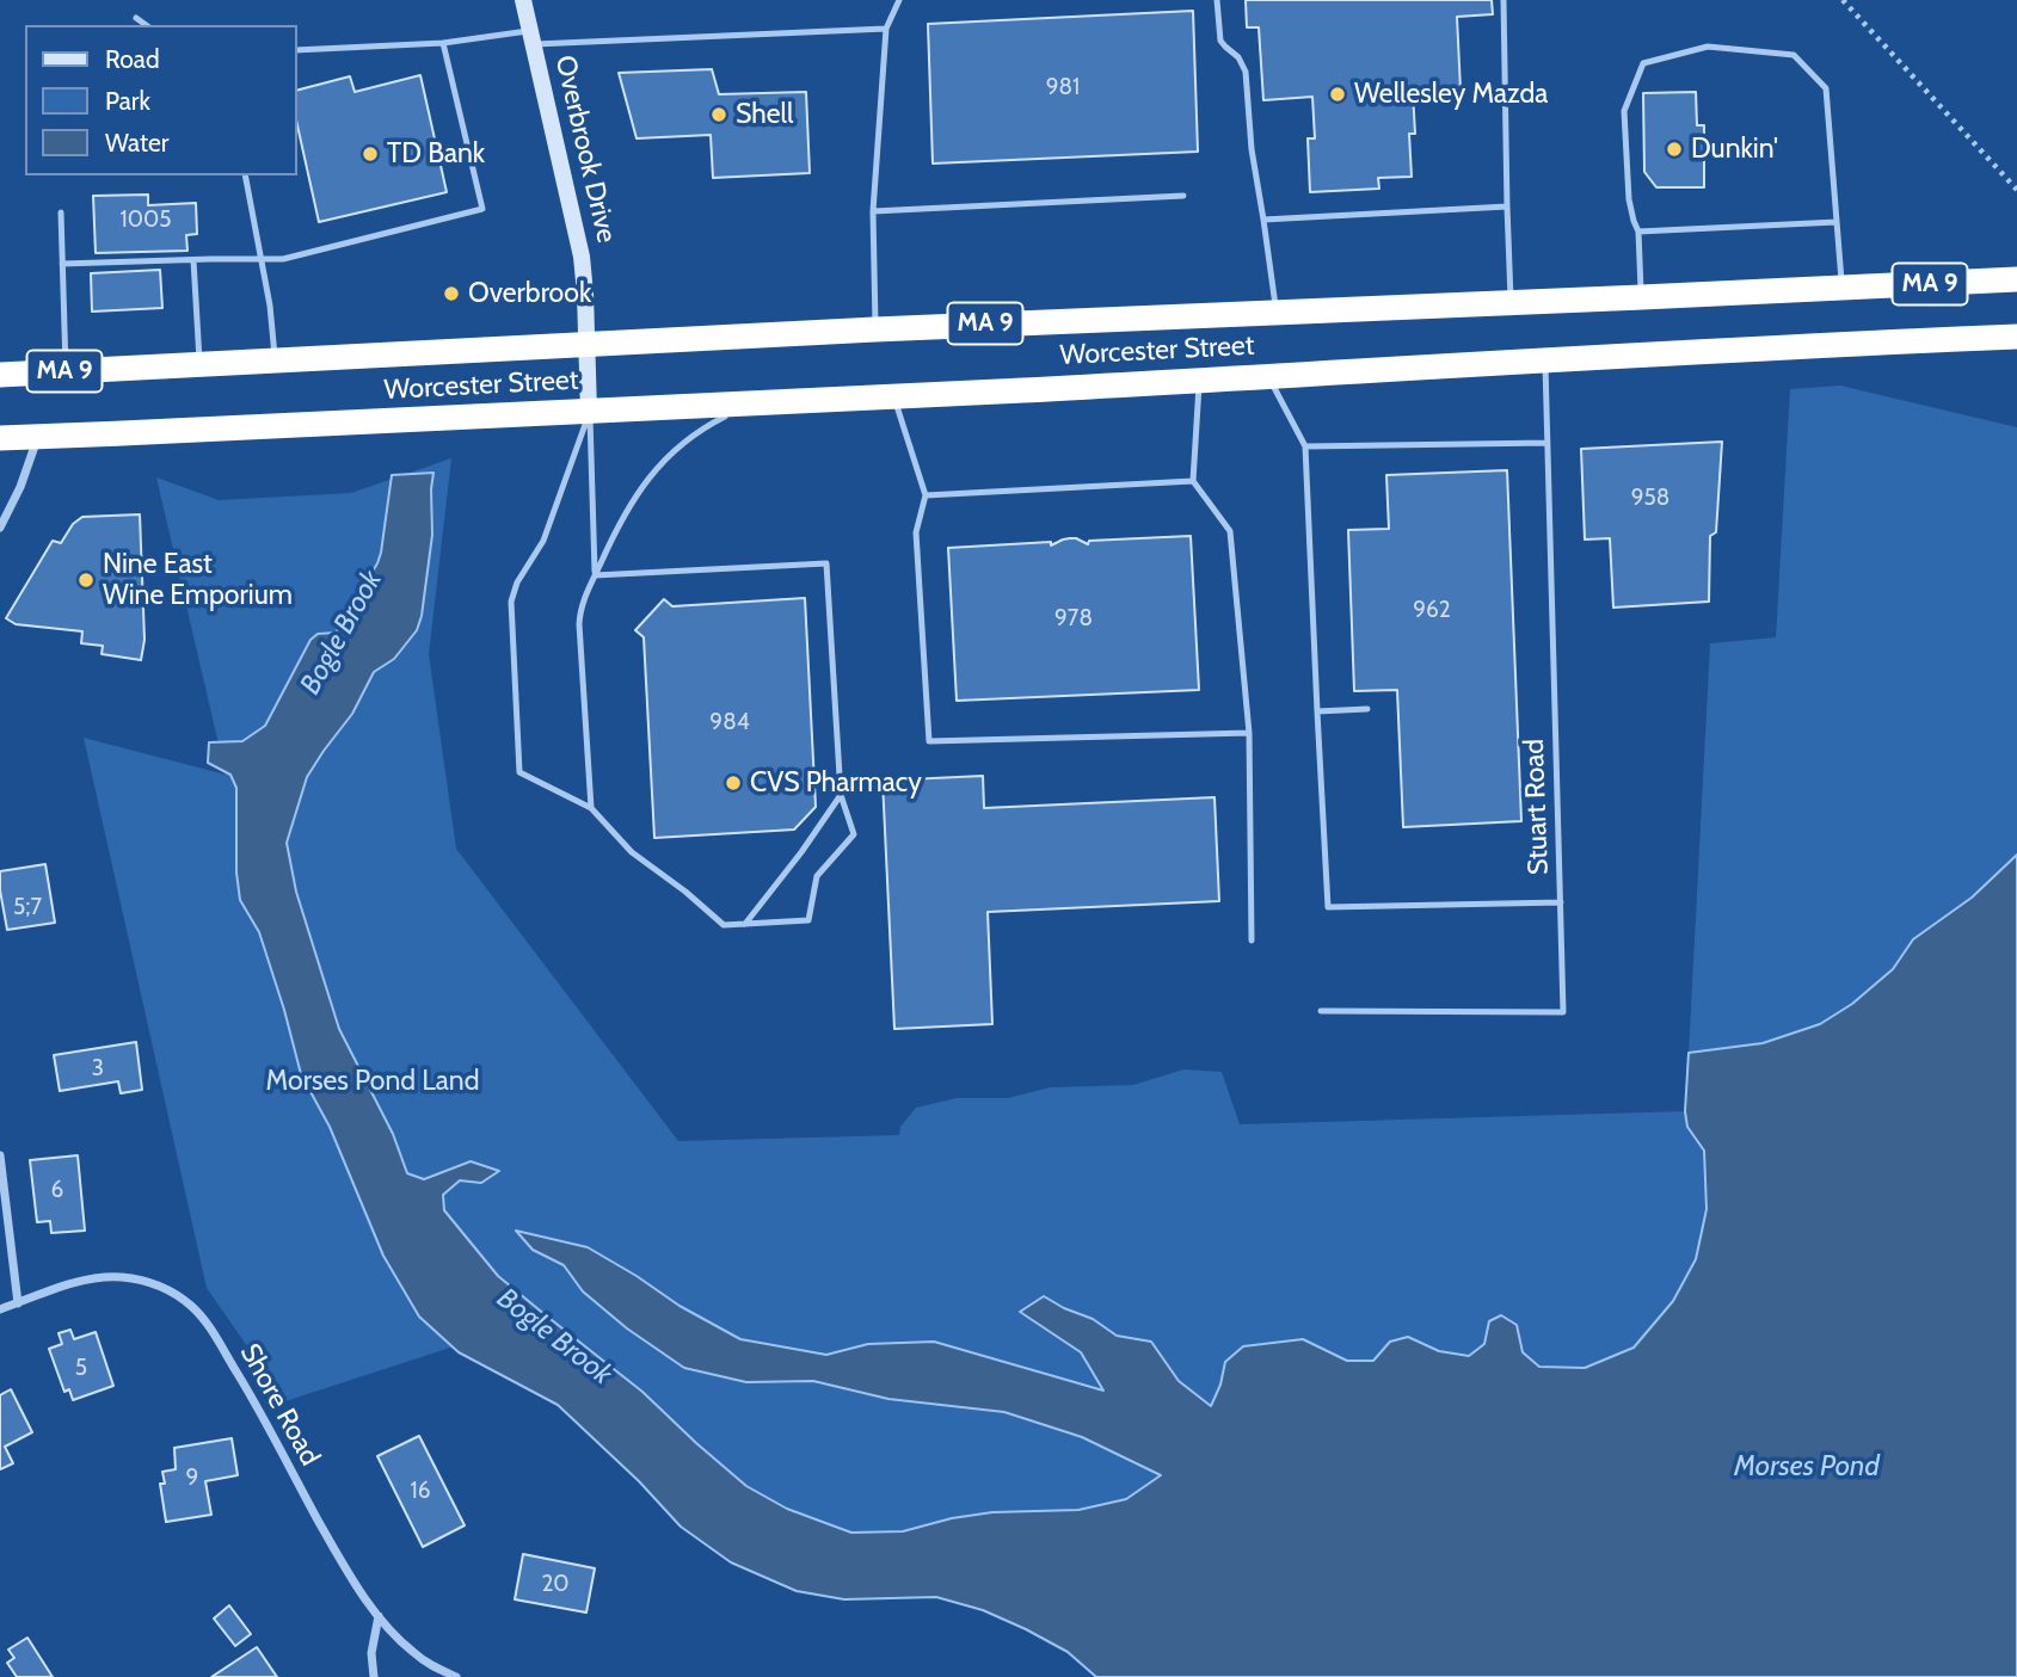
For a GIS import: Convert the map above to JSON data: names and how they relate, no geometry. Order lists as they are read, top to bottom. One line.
{"streets":{"highway":["MA 9","Worcester Street"],"street":["Overbrook Drive","Shore Road"],"lane":["Stuart Road"]},"crossings":[["Overbrook Drive","Worcester Street"],["Worcester Street","Stuart Road"]],"water":["Bogle Brook","Morses Pond"],"parks":["Morses Pond Land"],"places":["Wellesley Mazda","Shell","Dunkin'","TD Bank","Overbrook","Nine East Wine Emporium","CVS Pharmacy"],"house_numbers":["981","1005","958","962","978","984","5;7","3","6","5","9","16","20"],"legend":["Road","Park","Water"]}
